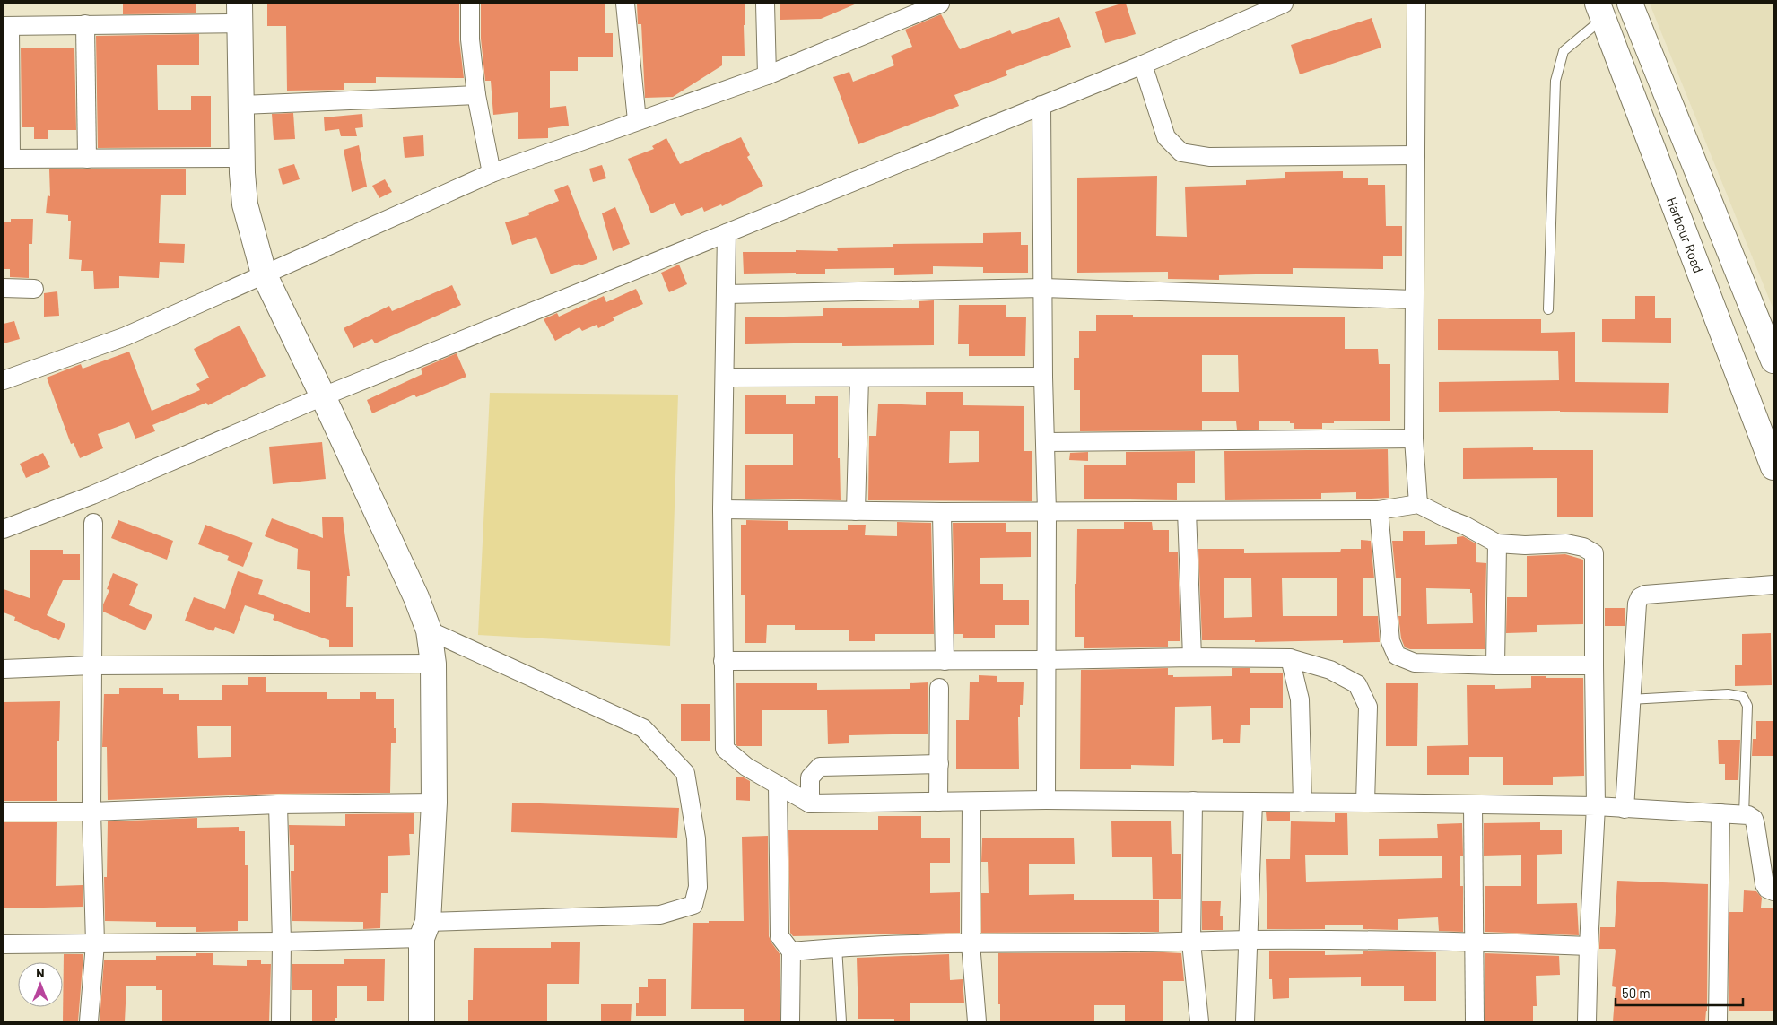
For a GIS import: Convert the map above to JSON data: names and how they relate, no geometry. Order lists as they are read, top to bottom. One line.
{"streets":{"main road":["Harbour Road"]},"scale_bar":"50 m","north":"top"}
